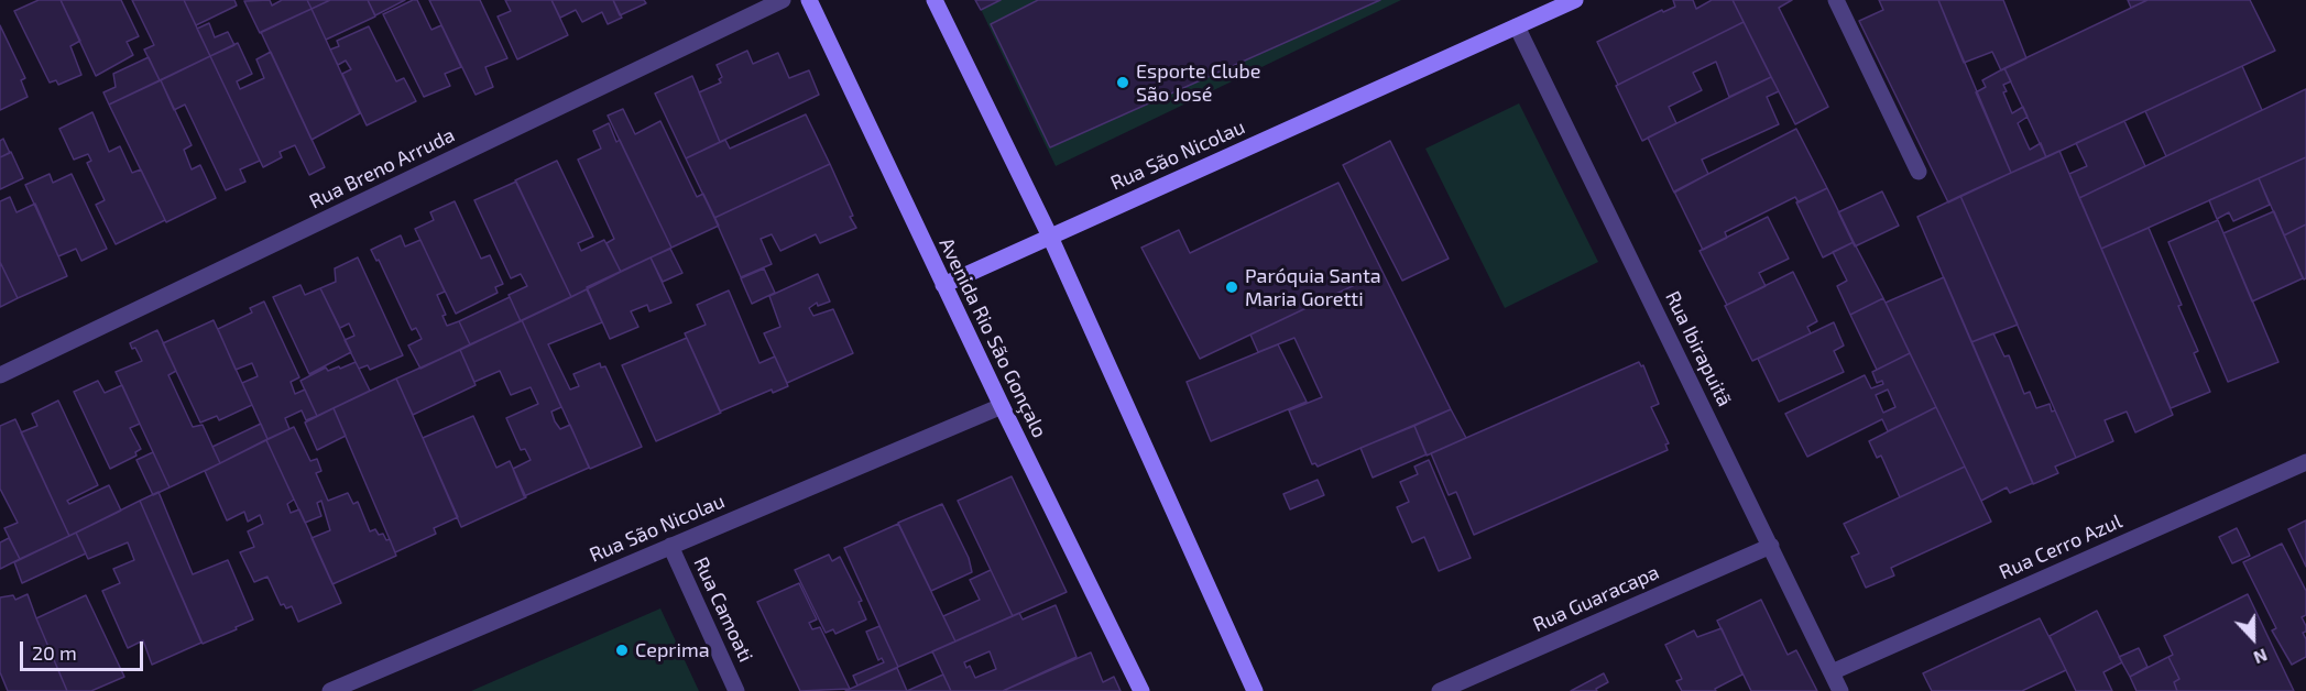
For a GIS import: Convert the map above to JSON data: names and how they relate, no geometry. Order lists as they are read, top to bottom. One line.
{"streets":{"street":["Rua São Nicolau","Rua Breno Arruda","Avenida Rio São Gonçalo","Rua Ibirapuitã","Rua Cerro Azul","Rua Guaracapa","Rua Camoati"]},"crossings":[["Rua São Nicolau","Avenida Rio São Gonçalo"],["Rua São Nicolau","Rua Ibirapuitã"],["Rua São Nicolau","Rua Camoati"],["Rua Ibirapuitã","Rua Cerro Azul"],["Rua Ibirapuitã","Rua Guaracapa"]],"places":["Esporte Clube São José","Paróquia Santa Maria Goretti","Ceprima"],"scale_bar":"20 m","north":"bottom"}
